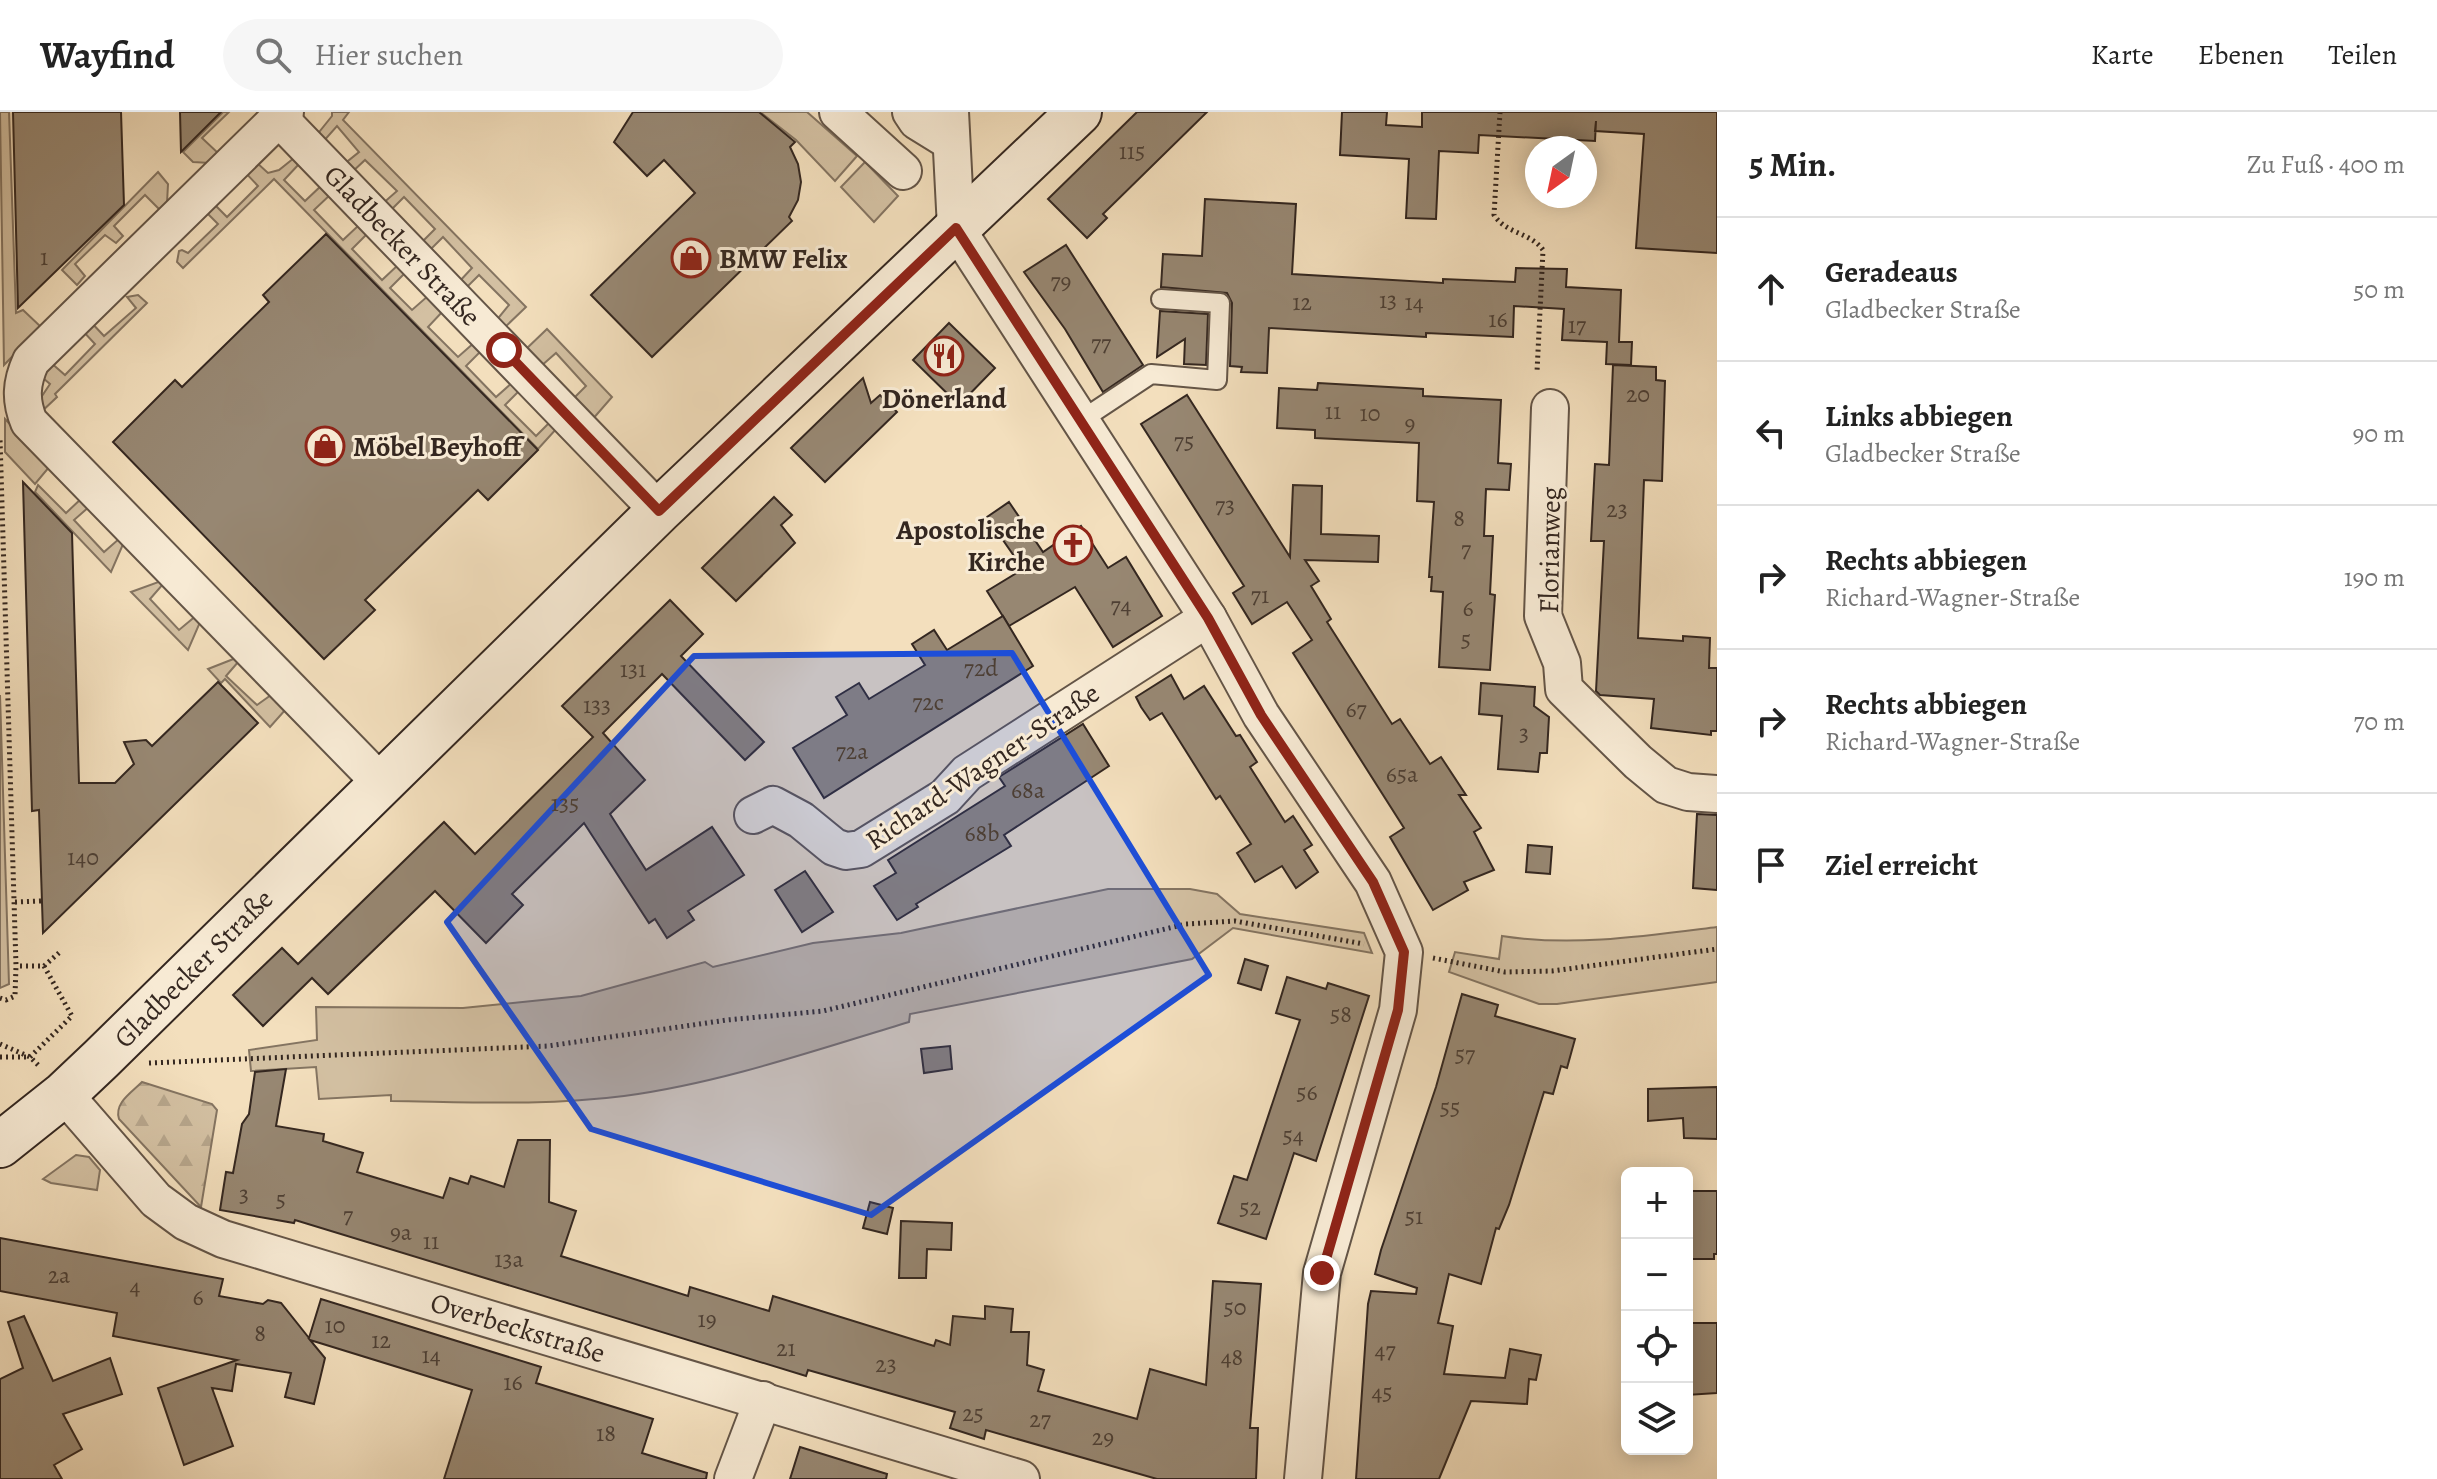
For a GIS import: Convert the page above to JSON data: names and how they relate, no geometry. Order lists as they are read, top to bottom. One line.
{"streets":{"main road":["Gladbecker Straße"],"street":["Florianweg","Richard-Wagner-Straße","Overbeckstraße"]},"crossings":[["Gladbecker Straße","Overbeckstraße"]],"places":{"shop":["BMW Felix","Möbel Beyhoff"],"restaurant":["Dönerland"],"church":["Apostolische Kirche"]},"house_numbers":["115","1","79","13","12","14","16","17","77","20","11","10","9","75","73","23","8","7","71","74","6","5","72d","131","72c","133","67","3","72a","65a","68a","135","68b","140","58","57","56","55","54","3","5","52","7","51","9a","11","13a","2a","4","6","50","19","10","8","12","21","47","14","48","23","16","45","25","27","18","29"],"north":"bottom left","page":{"header":"Wayfind","search":"Hier suchen","nav":["Karte","Ebenen","Teilen"],"heading":["5 Min.","Zu Fuß · 400 m"],"list":[["Geradeaus","Gladbecker Straße","50 m"],["Links abbiegen","Gladbecker Straße","90 m"],["Rechts abbiegen","Richard-Wagner-Straße","190 m"],["Rechts abbiegen","Richard-Wagner-Straße","70 m"],"Ziel erreicht"],"map_buttons":["+","−"]}}
